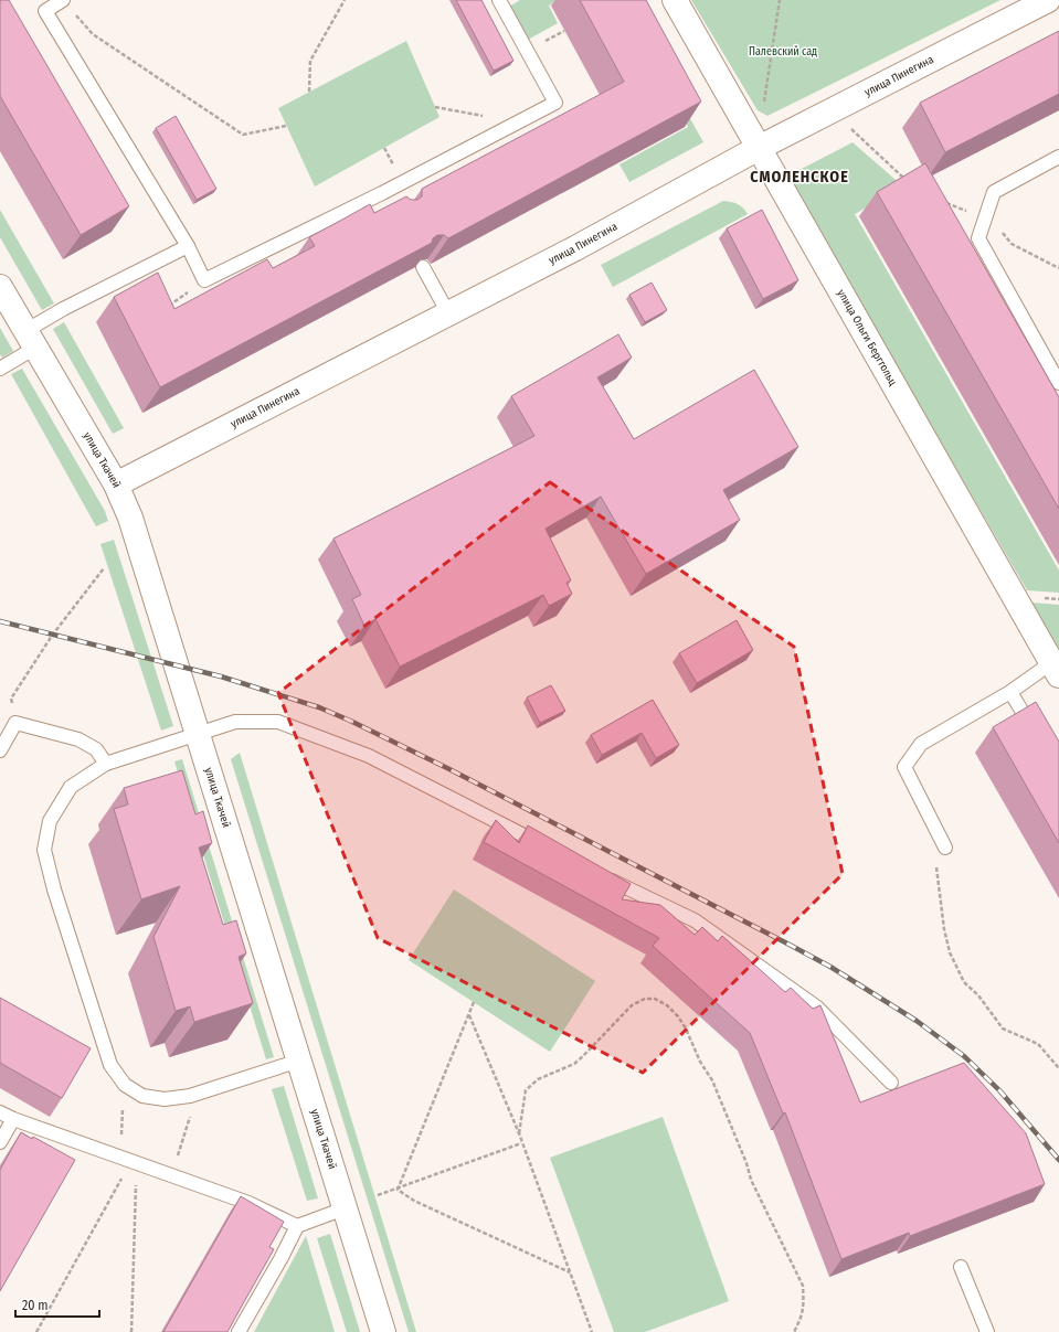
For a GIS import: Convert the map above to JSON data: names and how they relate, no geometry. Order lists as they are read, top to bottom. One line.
{"streets":{"street":["улица Пинегина","улица Ольги Берггольц","улица Ткачей"]},"crossings":[["улица Пинегина","улица Ольги Берггольц"],["улица Пинегина","улица Ткачей"]],"districts":["СМОЛЕНСКОЕ"],"parks":["Палевский сад"],"scale_bar":"20 m"}
